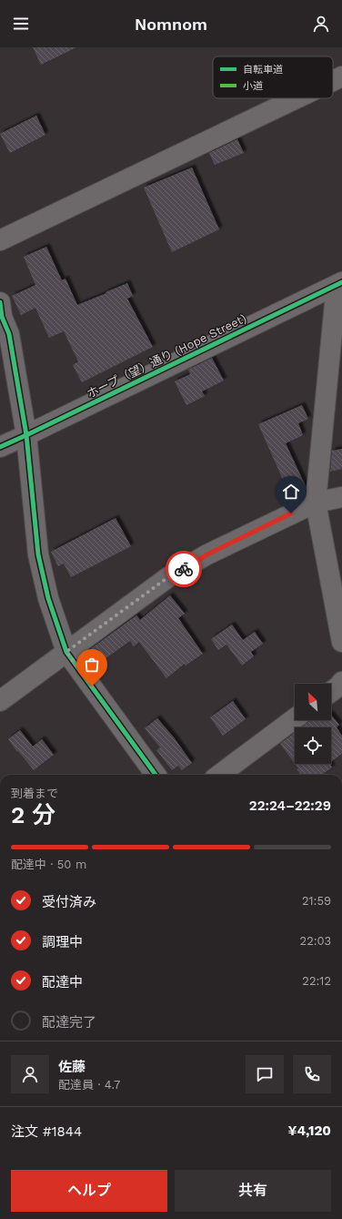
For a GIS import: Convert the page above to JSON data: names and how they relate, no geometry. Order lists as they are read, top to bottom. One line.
{"streets":{"street":["ホープ（望）通り (Hope Street)"]},"legend":["自転車道","小道"],"north":"top left","page":{"header":"Nomnom","heading":["2 分","到着まで","22:24–22:29"],"panel":["佐藤","配達員 · 4.7","注文 #1844","¥4,120"],"bar":"配達中 · 50 m","list":[["受付済み","21:59"],["調理中","22:03"],["配達中","22:12"],"配達完了"],"buttons":["ヘルプ","共有"]}}
